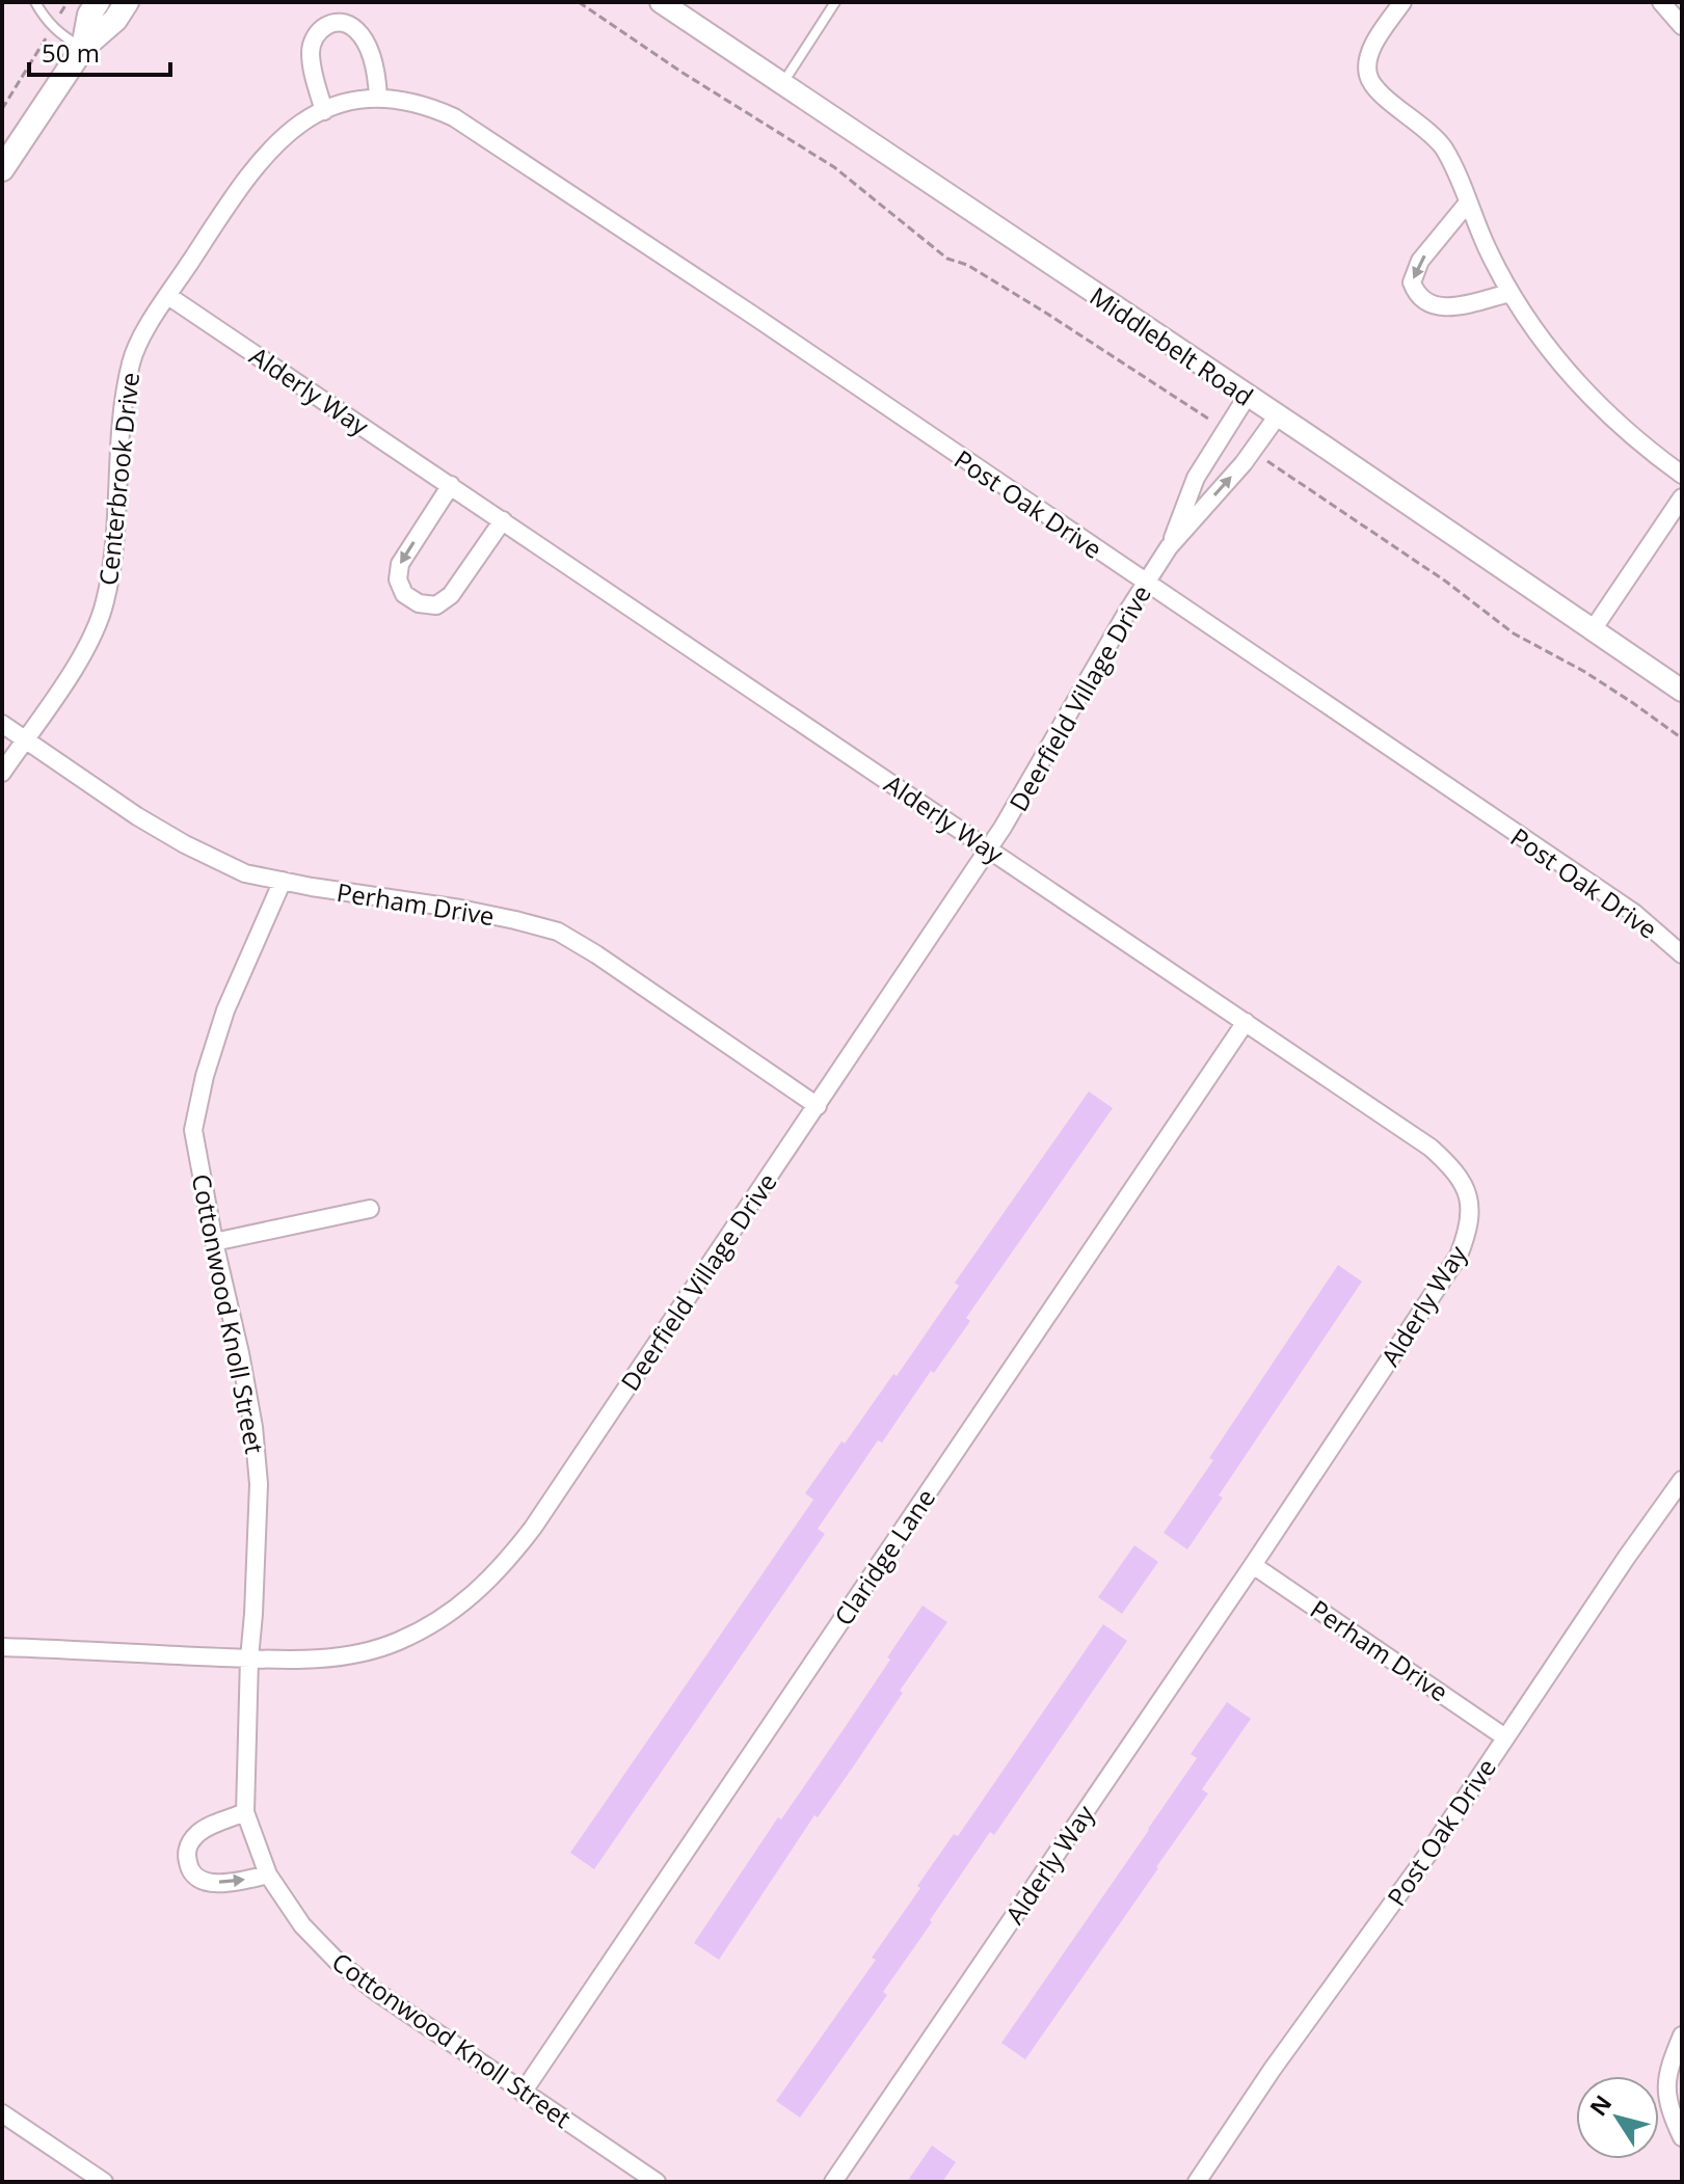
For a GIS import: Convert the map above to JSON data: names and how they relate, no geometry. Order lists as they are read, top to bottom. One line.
{"streets":{"street":["Middlebelt Road","Alderly Way","Centerbrook Drive","Post Oak Drive","Deerfield Village Drive","Perham Drive","Cottonwood Knoll Street","Claridge Lane"]},"crossings":[["Middlebelt Road","Deerfield Village Drive"],["Alderly Way","Centerbrook Drive"],["Alderly Way","Deerfield Village Drive"],["Alderly Way","Perham Drive"],["Alderly Way","Claridge Lane"],["Centerbrook Drive","Post Oak Drive"],["Centerbrook Drive","Perham Drive"],["Post Oak Drive","Deerfield Village Drive"],["Post Oak Drive","Perham Drive"],["Deerfield Village Drive","Perham Drive"],["Deerfield Village Drive","Cottonwood Knoll Street"],["Perham Drive","Cottonwood Knoll Street"],["Cottonwood Knoll Street","Claridge Lane"]],"scale_bar":"50 m","north":"top left"}
